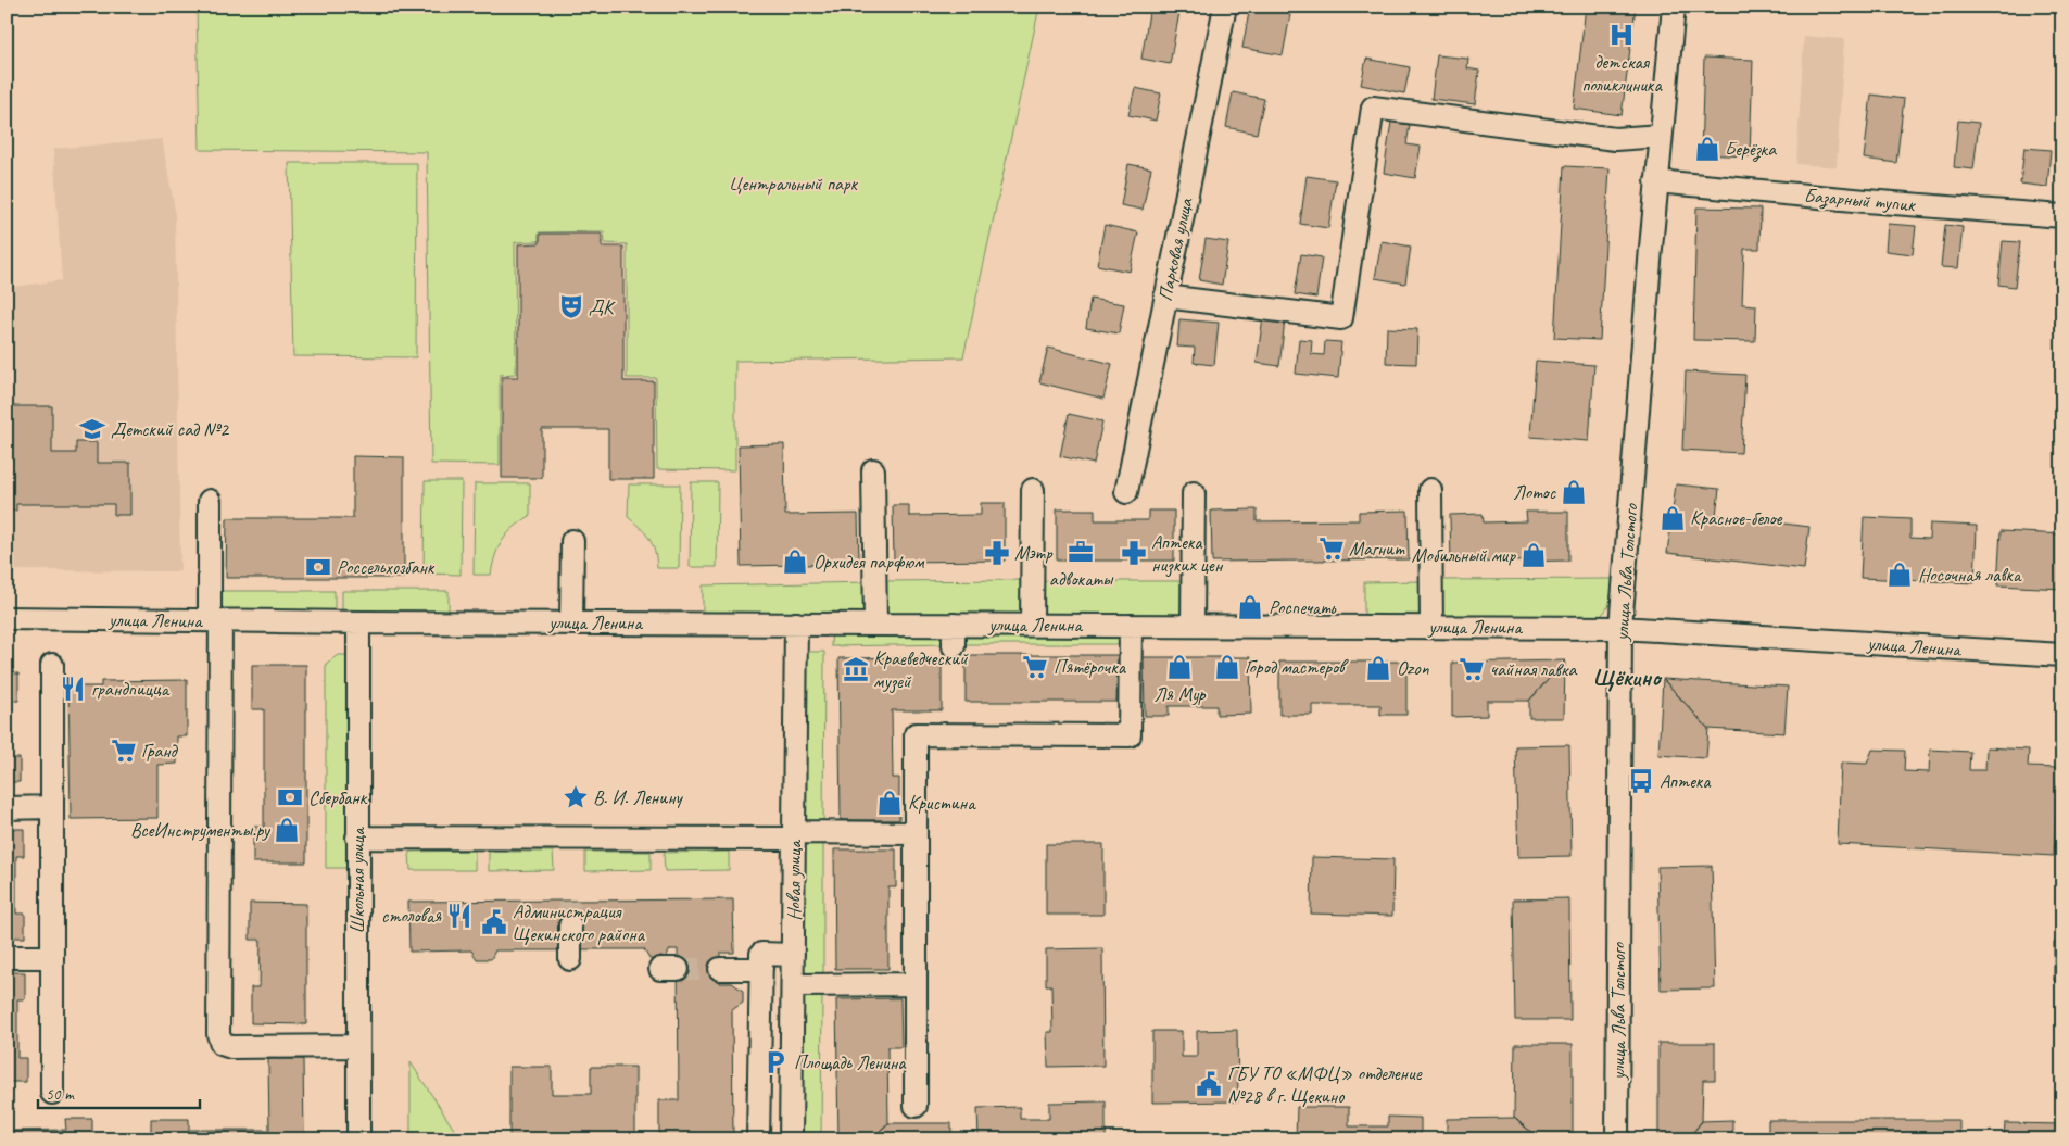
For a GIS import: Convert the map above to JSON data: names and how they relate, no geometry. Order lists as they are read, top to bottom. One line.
{"streets":{"street":["Базарный тупик","Парковая улица","улица Льва Толстого","улица Ленина","Школьная улица","Новая улица"]},"crossings":[["Базарный тупик","улица Льва Толстого"],["улица Льва Толстого","улица Ленина"],["улица Ленина","Школьная улица"],["улица Ленина","Новая улица"]],"districts":["Щёкино"],"parks":["Центральный парк"],"places":{"hospital":["детская поликлиника"],"shop":["Берёзка","Лотос","Красное-белое","Мобильный мир","Орхидея парфюм","Носочная лавка","Роспечать","Ля Мур","Город мастеров","Ozon","Кристина","ВсеИнструменты.ру"],"theatre":["ДК"],"school or university":["Детский сад №2"],"supermarket":["Магнит","Пятёрочка","чайная лавка","Гранд"],"office":["адвокаты"],"pharmacy":["Мэтр","Аптека низких цен"],"bank":["Россельхозбанк","Сбербанк"],"museum":["Краеведческий музей"],"restaurant":["грандпицца","столовая"],"bus stop":["Аптека"],"place":["В. И. Ленину"],"public building":["Администрация Щекинского района","ГБУ ТО «МФЦ» отделение №28 в г. Щекино"],"parking":["Площадь Ленина"]},"scale_bar":"50 m"}
